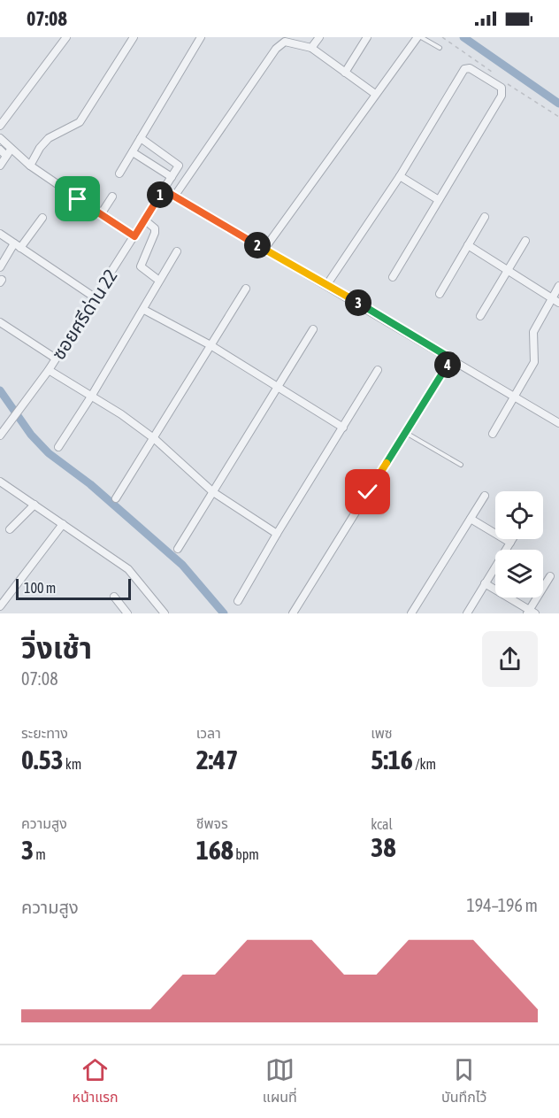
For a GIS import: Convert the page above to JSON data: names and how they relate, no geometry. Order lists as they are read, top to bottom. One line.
{"streets":{"street":["ซอยศรีด่าน 22"]},"scale_bar":"100 m","page":{"status":"07:08","pins":["1","2","3","4"],"scale":"100 m","heading":["วิ่งเช้า","07:08"],"stats":[["ระยะทาง","0.53 km"],["เวลา","2:47"],["เพซ","5:16 /km"],["ความสูง","3 m"],["ชีพจร","168 bpm"],["kcal","38"]],"chart":["ความสูง","194–196 m"],"tabs":["หน้าแรก","แผนที่","บันทึกไว้"]}}
